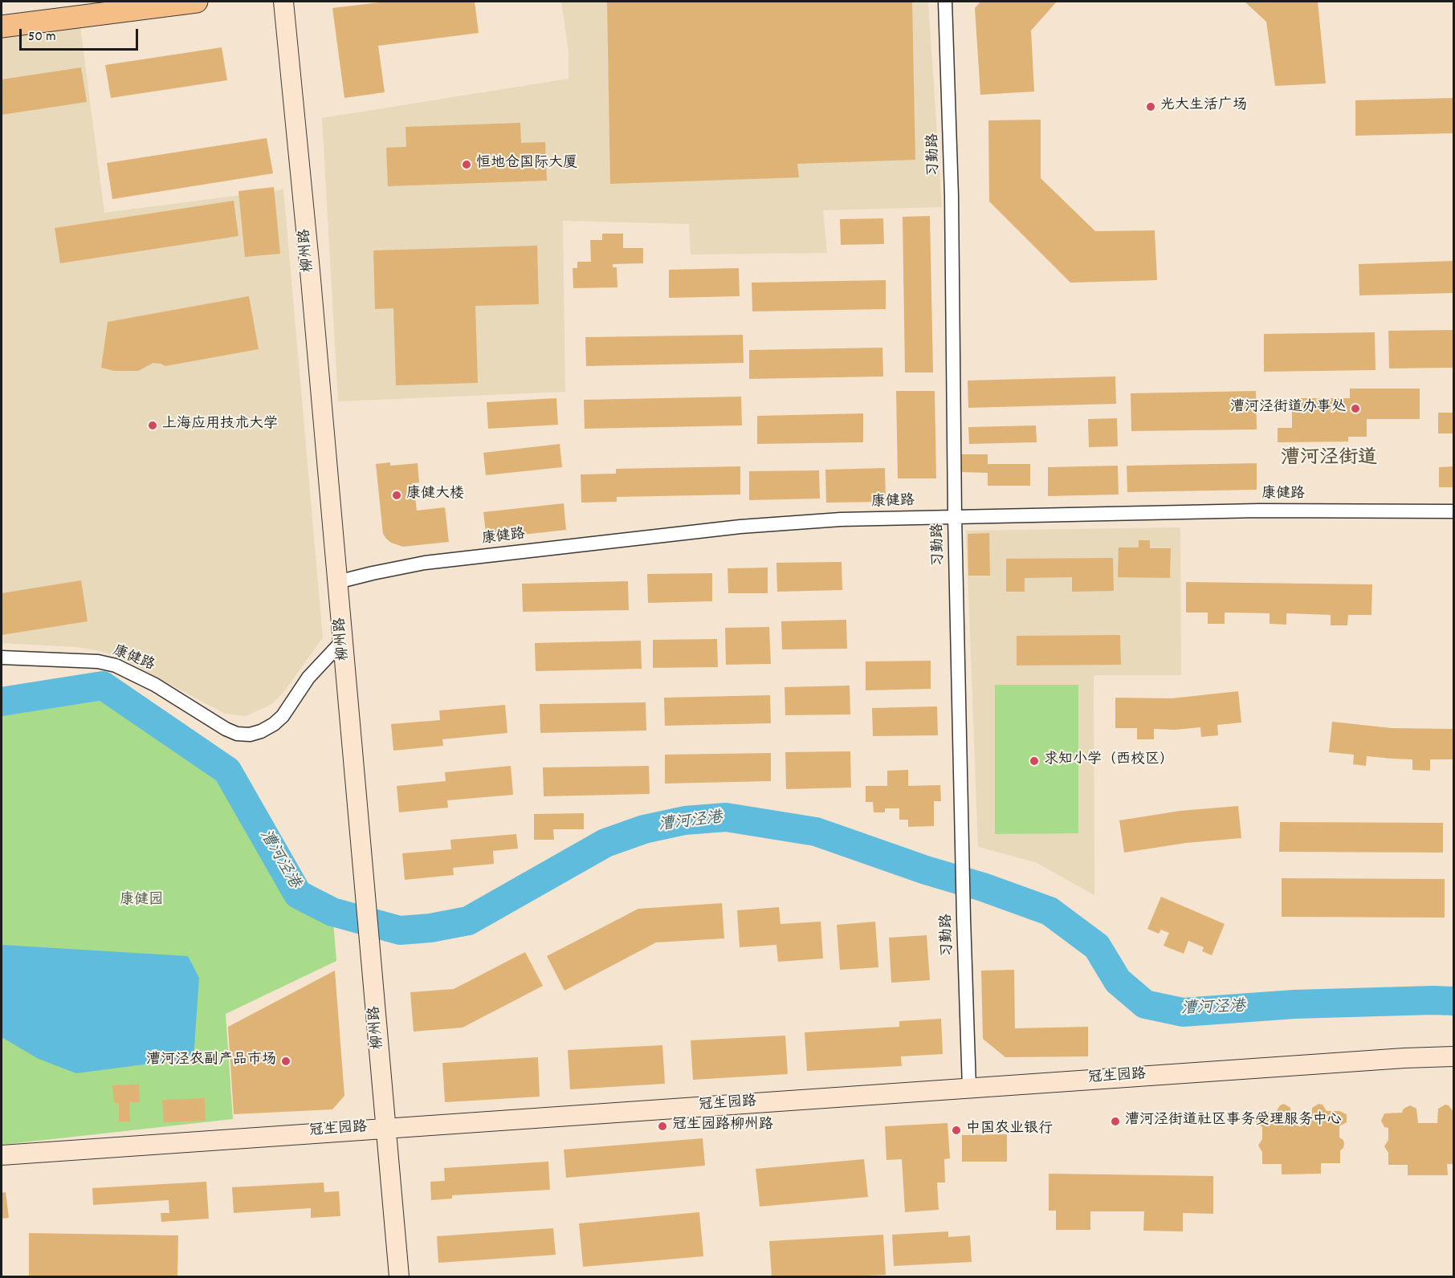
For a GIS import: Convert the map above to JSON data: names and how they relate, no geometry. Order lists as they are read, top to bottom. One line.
{"streets":{"street":["习勤路","柳州路","康健路","冠生园路"]},"crossings":[["习勤路","康健路"],["习勤路","冠生园路"],["柳州路","康健路"],["柳州路","冠生园路"]],"districts":["漕河泾街道"],"water":["漕河泾港"],"parks":["康健园"],"places":["光大生活广场","恒地仓国际大厦","漕河泾街道办事处","上海应用技术大学","康健大楼","求知小学（西校区）","漕河泾农副产品市场","漕河泾街道社区事务受理服务中心","冠生园路柳州路","中国农业银行"],"scale_bar":"50 m"}
